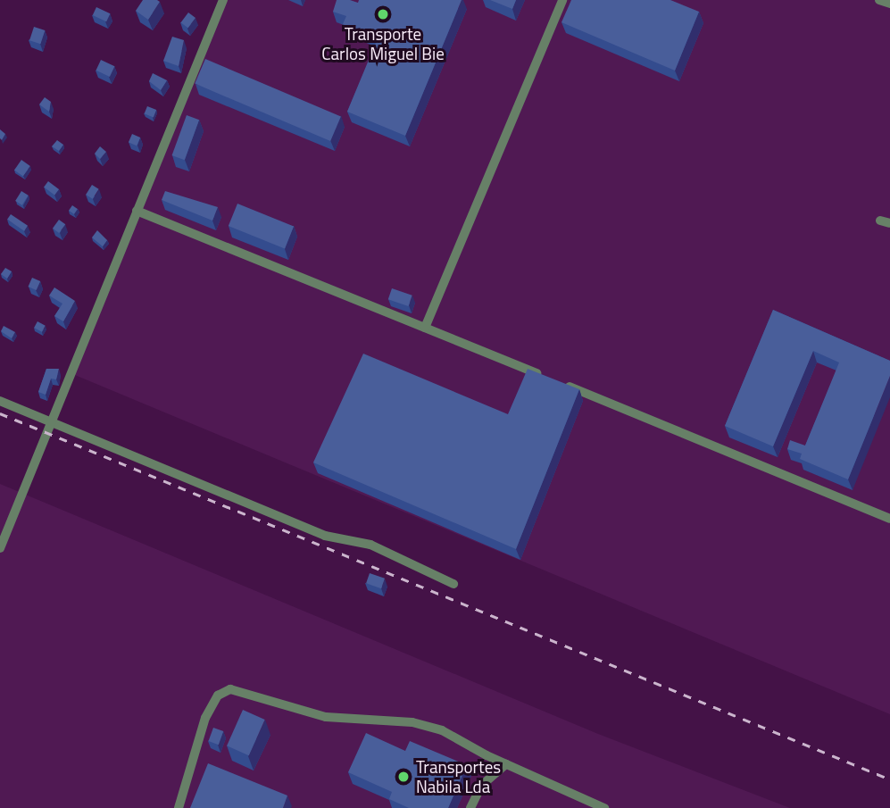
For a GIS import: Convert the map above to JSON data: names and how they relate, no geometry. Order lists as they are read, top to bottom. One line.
{"places":["Transporte Carlos Miguel Bie","Transportes Nabila Lda"]}
